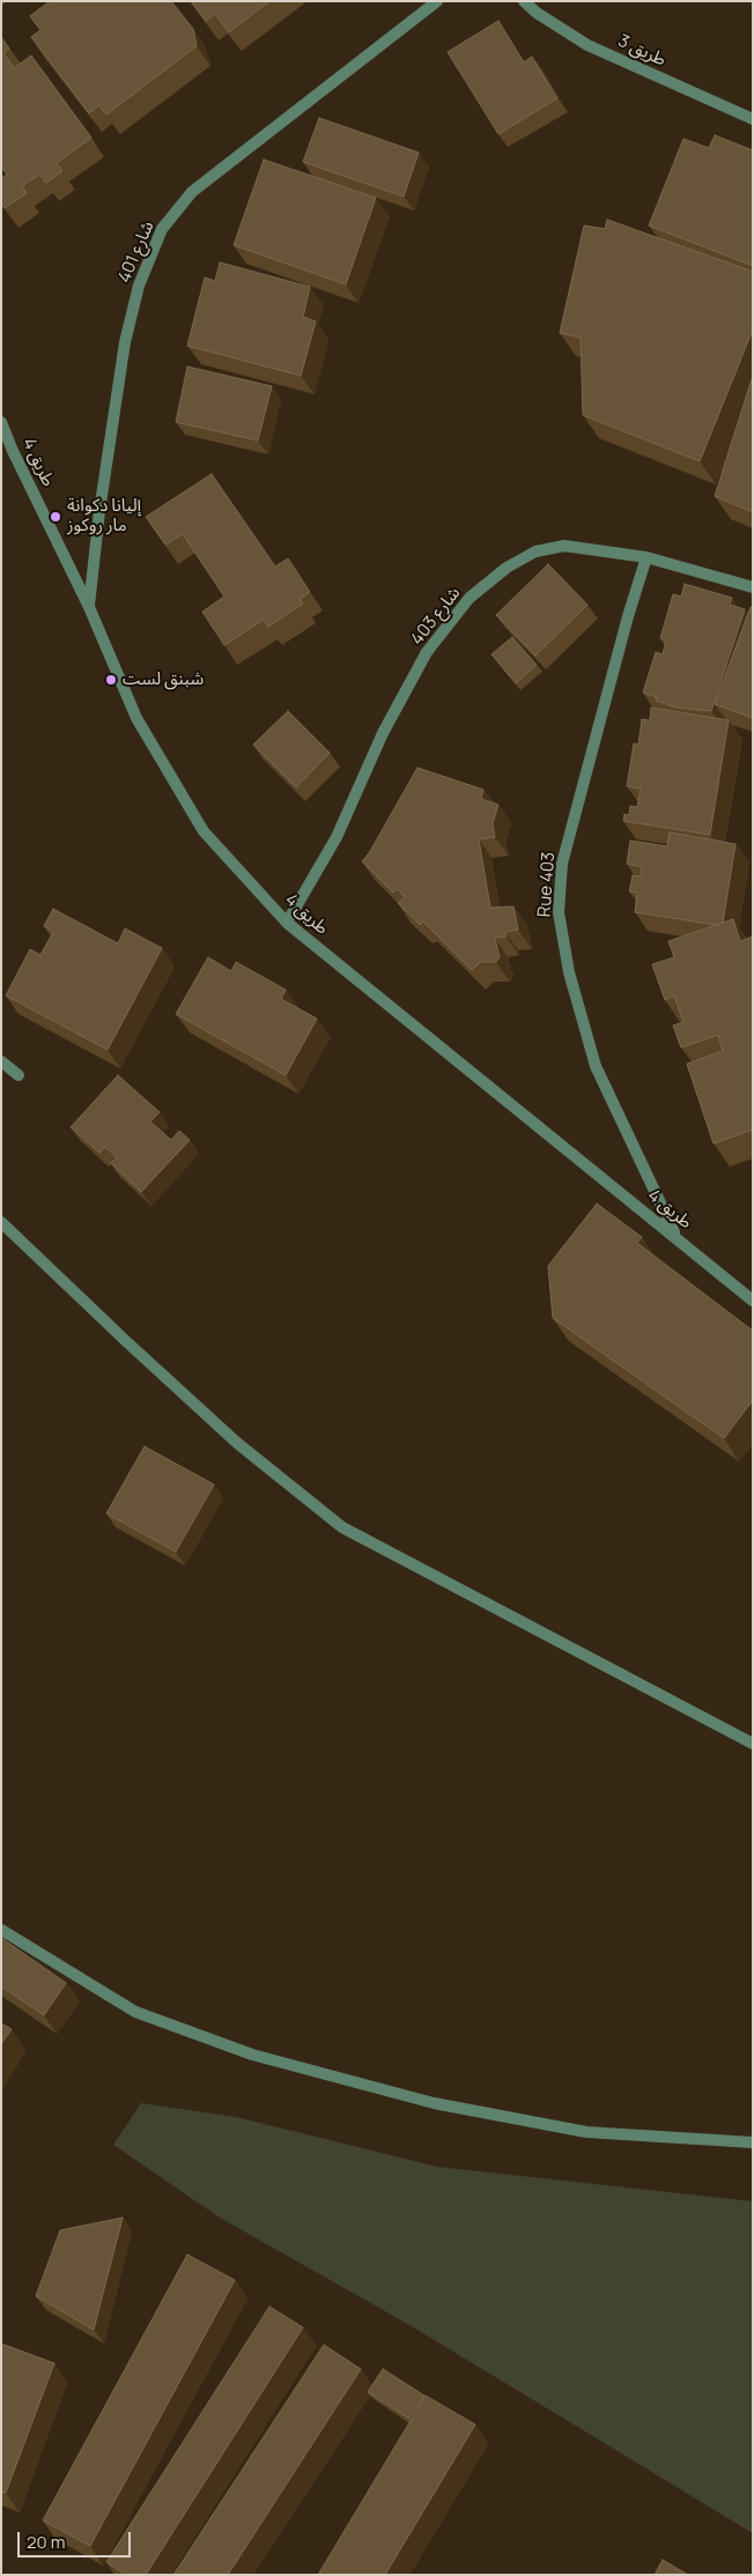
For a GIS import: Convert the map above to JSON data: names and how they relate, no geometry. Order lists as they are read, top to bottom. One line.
{"streets":{"street":["طريق 3","شارع 401","طريق 4","شارع 403","Rue 403"]},"crossings":[["شارع 401","طريق 4"],["طريق 4","شارع 403"],["طريق 4","Rue 403"],["شارع 403","Rue 403"]],"places":["إليانا دكوانة مار روكوز","شبنق لست"],"scale_bar":"20 m"}
